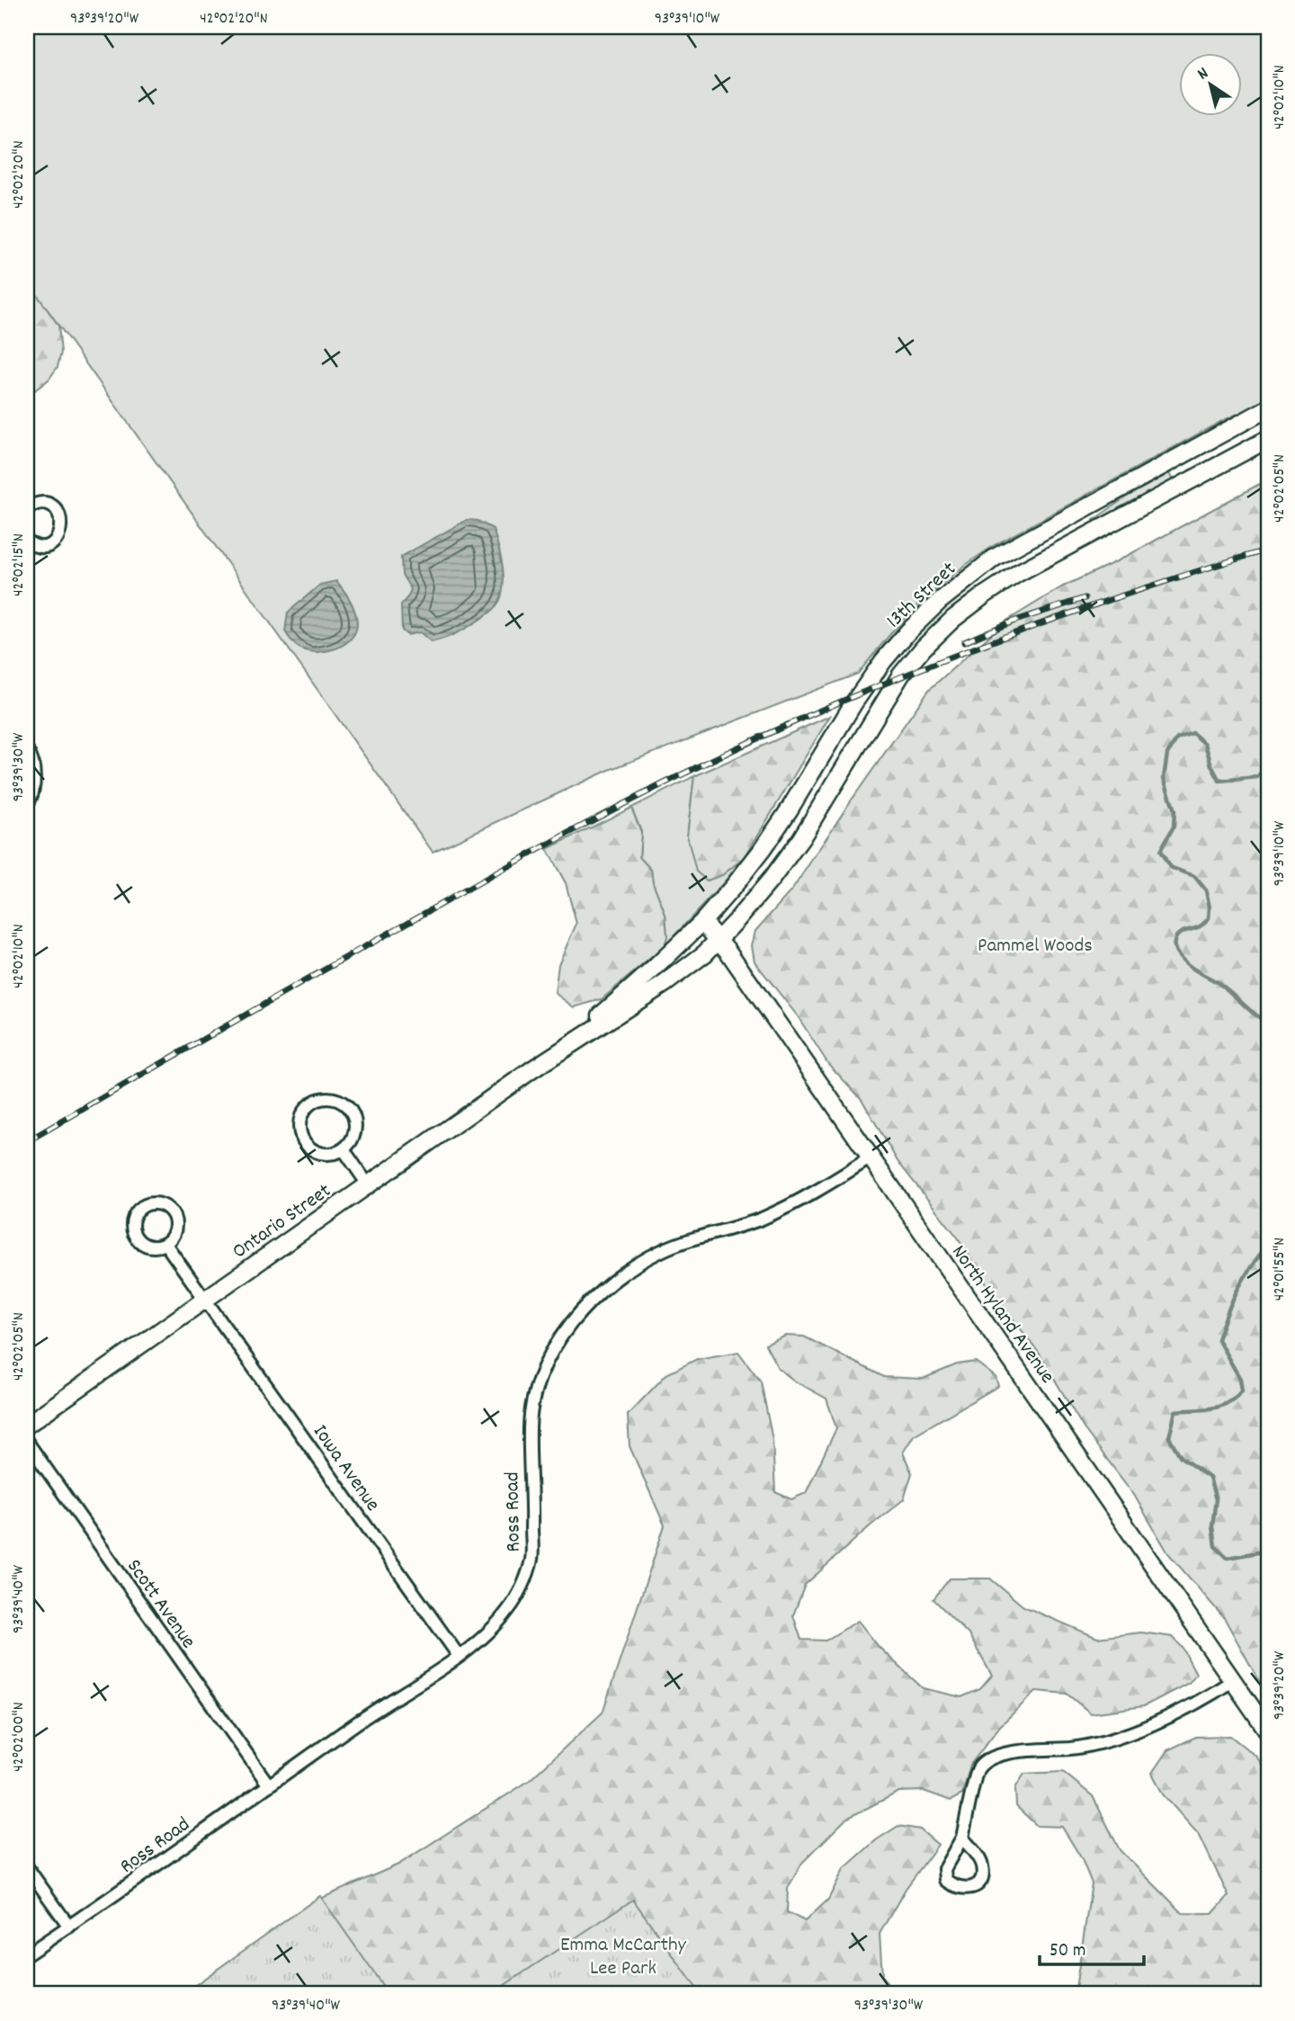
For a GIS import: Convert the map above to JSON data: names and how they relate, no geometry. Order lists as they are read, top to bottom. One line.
{"streets":{"main road":["13th Street","Ontario Street","North Hyland Avenue"],"street":["Iowa Avenue","Ross Road","Scott Avenue"]},"crossings":[["13th Street","Ontario Street"],["13th Street","North Hyland Avenue"],["Ontario Street","North Hyland Avenue"],["Ontario Street","Iowa Avenue"],["North Hyland Avenue","Ross Road"],["Iowa Avenue","Ross Road"],["Ross Road","Scott Avenue"]],"parks":["Pammel Woods","Emma McCarthy Lee Park"],"scale_bar":"50 m","north":"top left","coordinates":["93°39'20\"W","42°02'20\"N","93°39'10\"W","42°02'10\"N","42°02'05\"N","42°02'15\"N","93°39'30\"W","42°01'55\"N","93°39'40\"W","42°02'00\"N"]}
